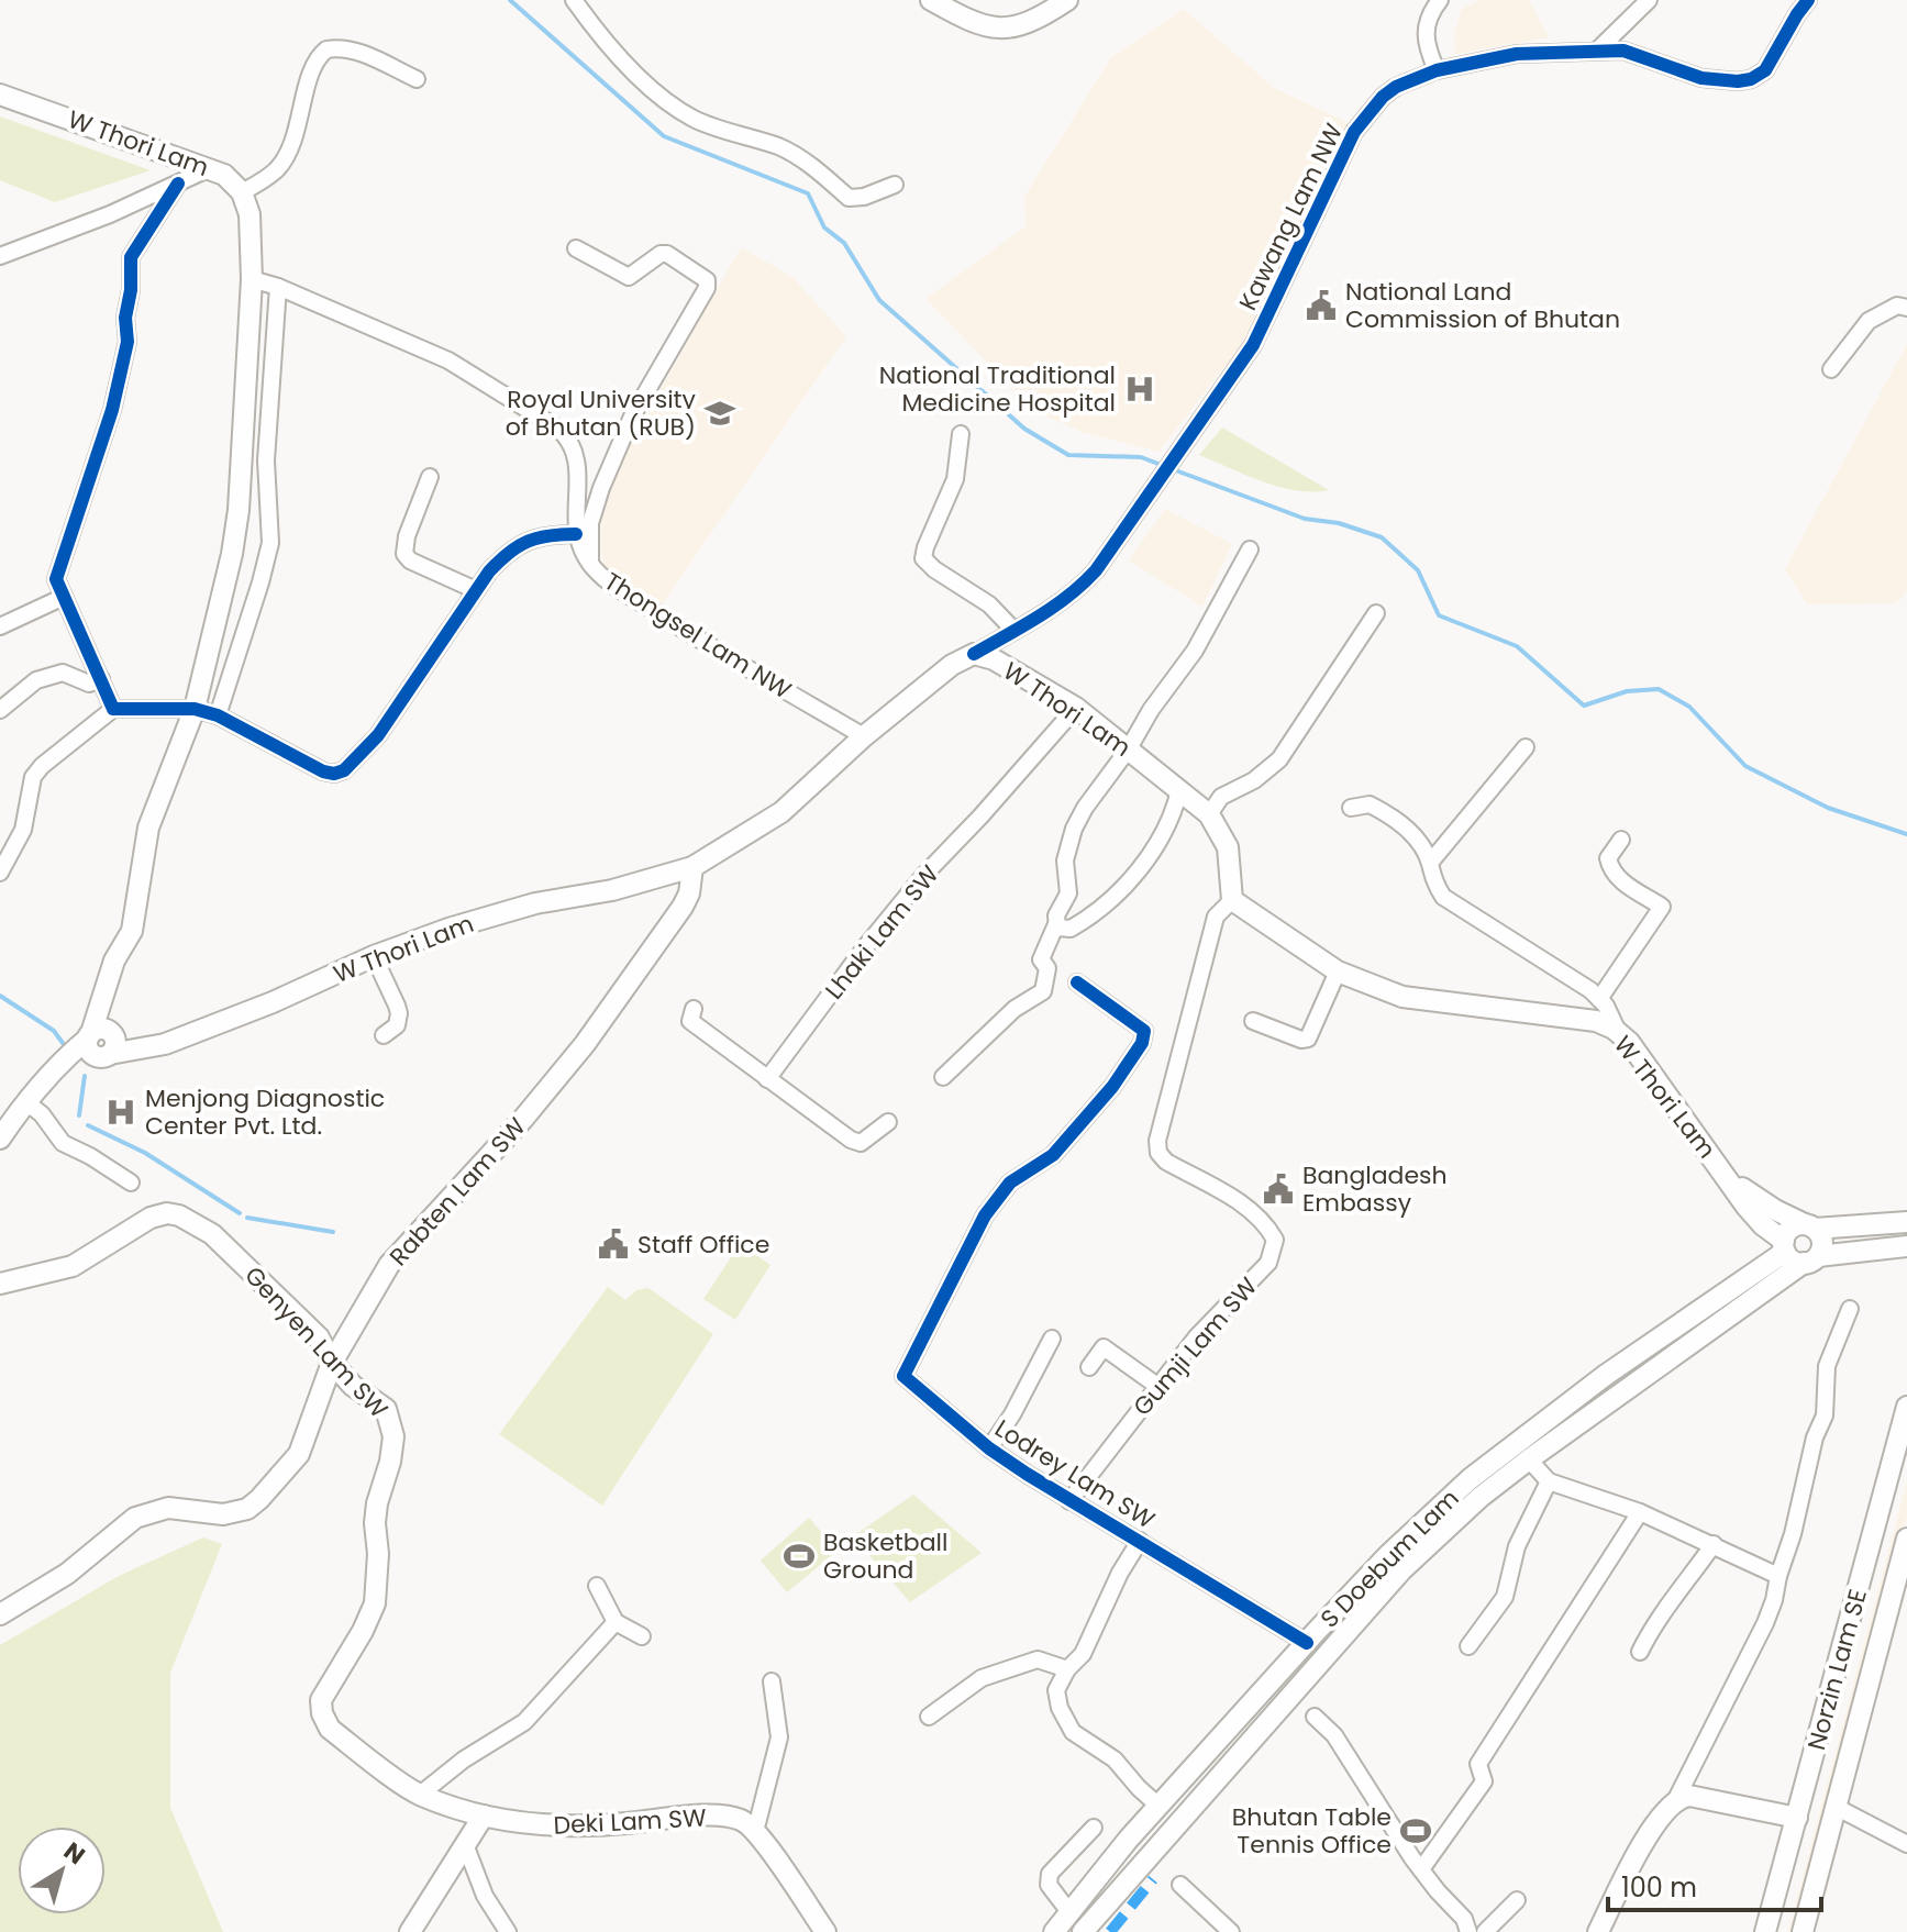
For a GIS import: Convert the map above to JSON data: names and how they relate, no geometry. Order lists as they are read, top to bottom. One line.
{"streets":{"main road":["W Thori Lam","Rabten Lam SW","Genyen Lam SW","S Doebum Lam","Norzin Lam SE","Deki Lam SW"],"street":["Kawang Lam NW","Thongsel Lam NW","Lhaki Lam SW","Gumji Lam SW","Lodrey Lam SW"]},"crossings":[["W Thori Lam","Kawang Lam NW"],["W Thori Lam","Thongsel Lam NW"],["W Thori Lam","Lhaki Lam SW"],["W Thori Lam","Rabten Lam SW"],["W Thori Lam","Gumji Lam SW"],["W Thori Lam","S Doebum Lam"],["Rabten Lam SW","Genyen Lam SW"],["Genyen Lam SW","Deki Lam SW"],["Gumji Lam SW","Lodrey Lam SW"],["Lodrey Lam SW","S Doebum Lam"]],"places":{"public building":["National Land Commission of Bhutan","Bangladesh Embassy","Staff Office"],"hospital":["National Traditional Medicine Hospital","Menjong Diagnostic Center Pvt. Ltd."],"school or university":["Royal University of Bhutan (RUB)"],"sports":["Basketball Ground","Bhutan Table Tennis Office"]},"scale_bar":"100 m","north":"top right"}
